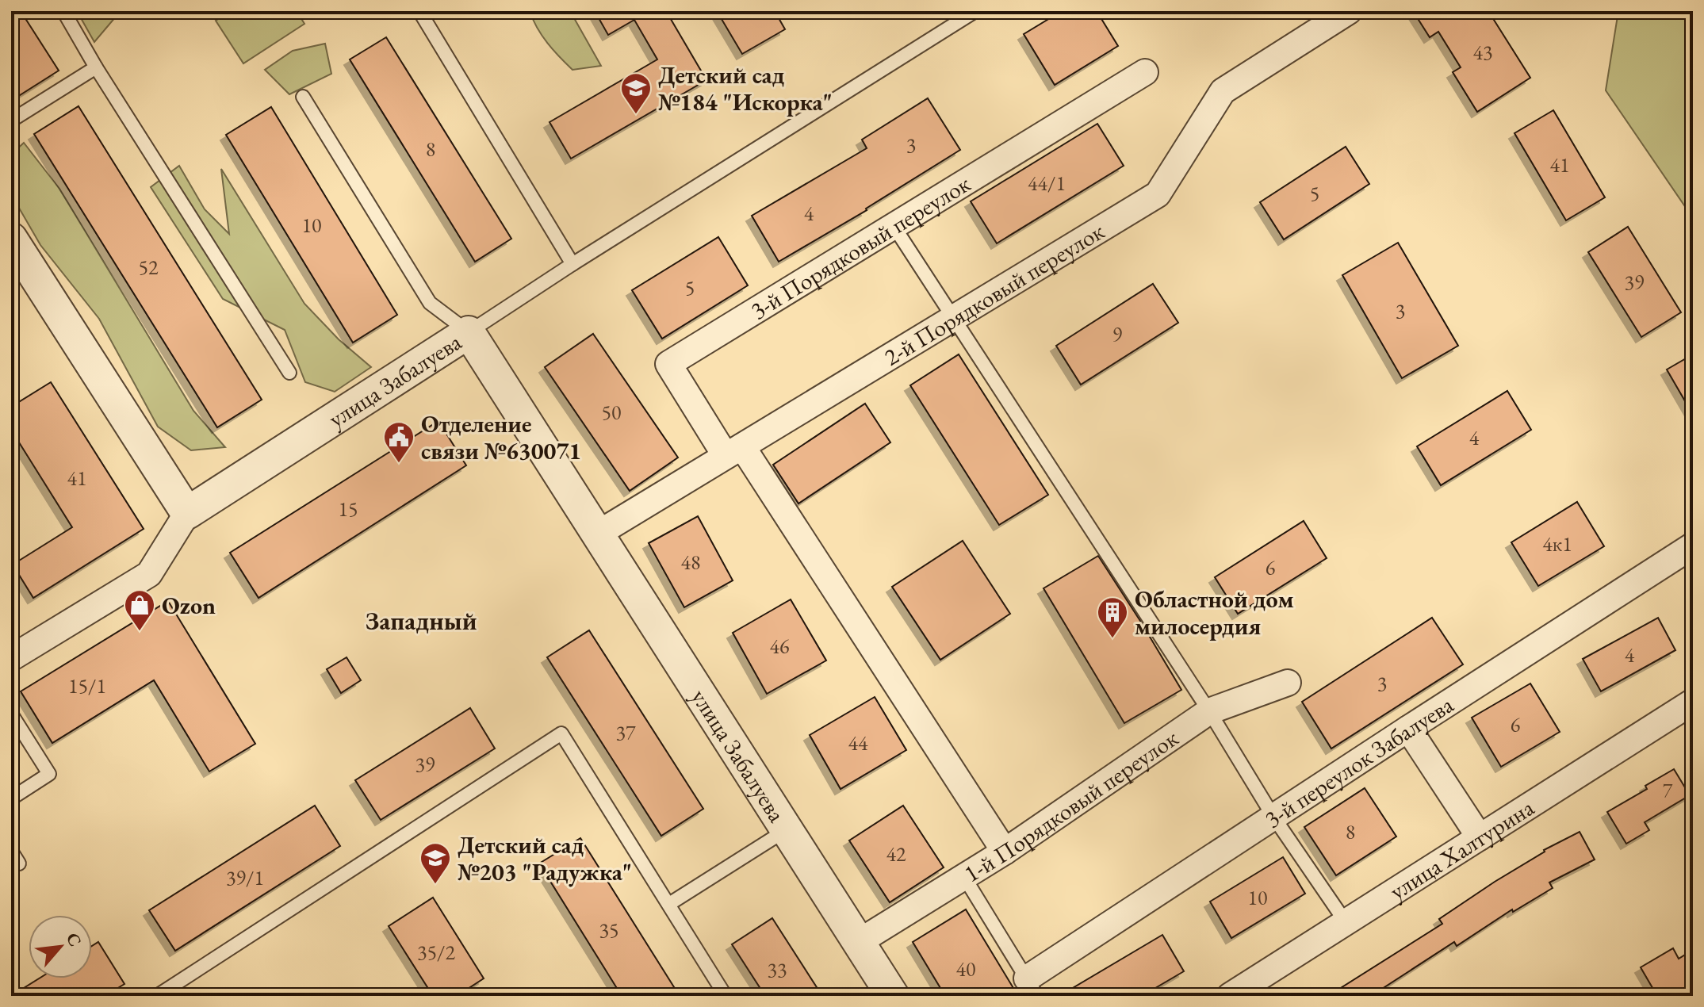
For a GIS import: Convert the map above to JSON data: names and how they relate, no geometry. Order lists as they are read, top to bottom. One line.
{"streets":{"street":["3-й Порядковый переулок","2-й Порядковый переулок","улица Забалуева","3-й переулок Забалуева","1-й Порядковый переулок","улица Халтурина"]},"crossings":[["3-й Порядковый переулок","2-й Порядковый переулок"],["2-й Порядковый переулок","улица Забалуева"],["улица Забалуева","1-й Порядковый переулок"]],"districts":["Западный"],"places":{"school or university":["Детский сад №184 \"Искорка\"","Детский сад №203 \"Радужка\""],"public building":["Отделение связи №630071"],"shop":["Ozon"],"building":["Областной дом милосердия"]},"house_numbers":["43","3","8","41","44/1","5","4","10","52","39","5","3","9","50","4","41","15","4к1","48","6","46","4","3","15/1","6","37","44","39","7","8","42","39/1","10","35","35/2","40","33"],"north":"top right"}
